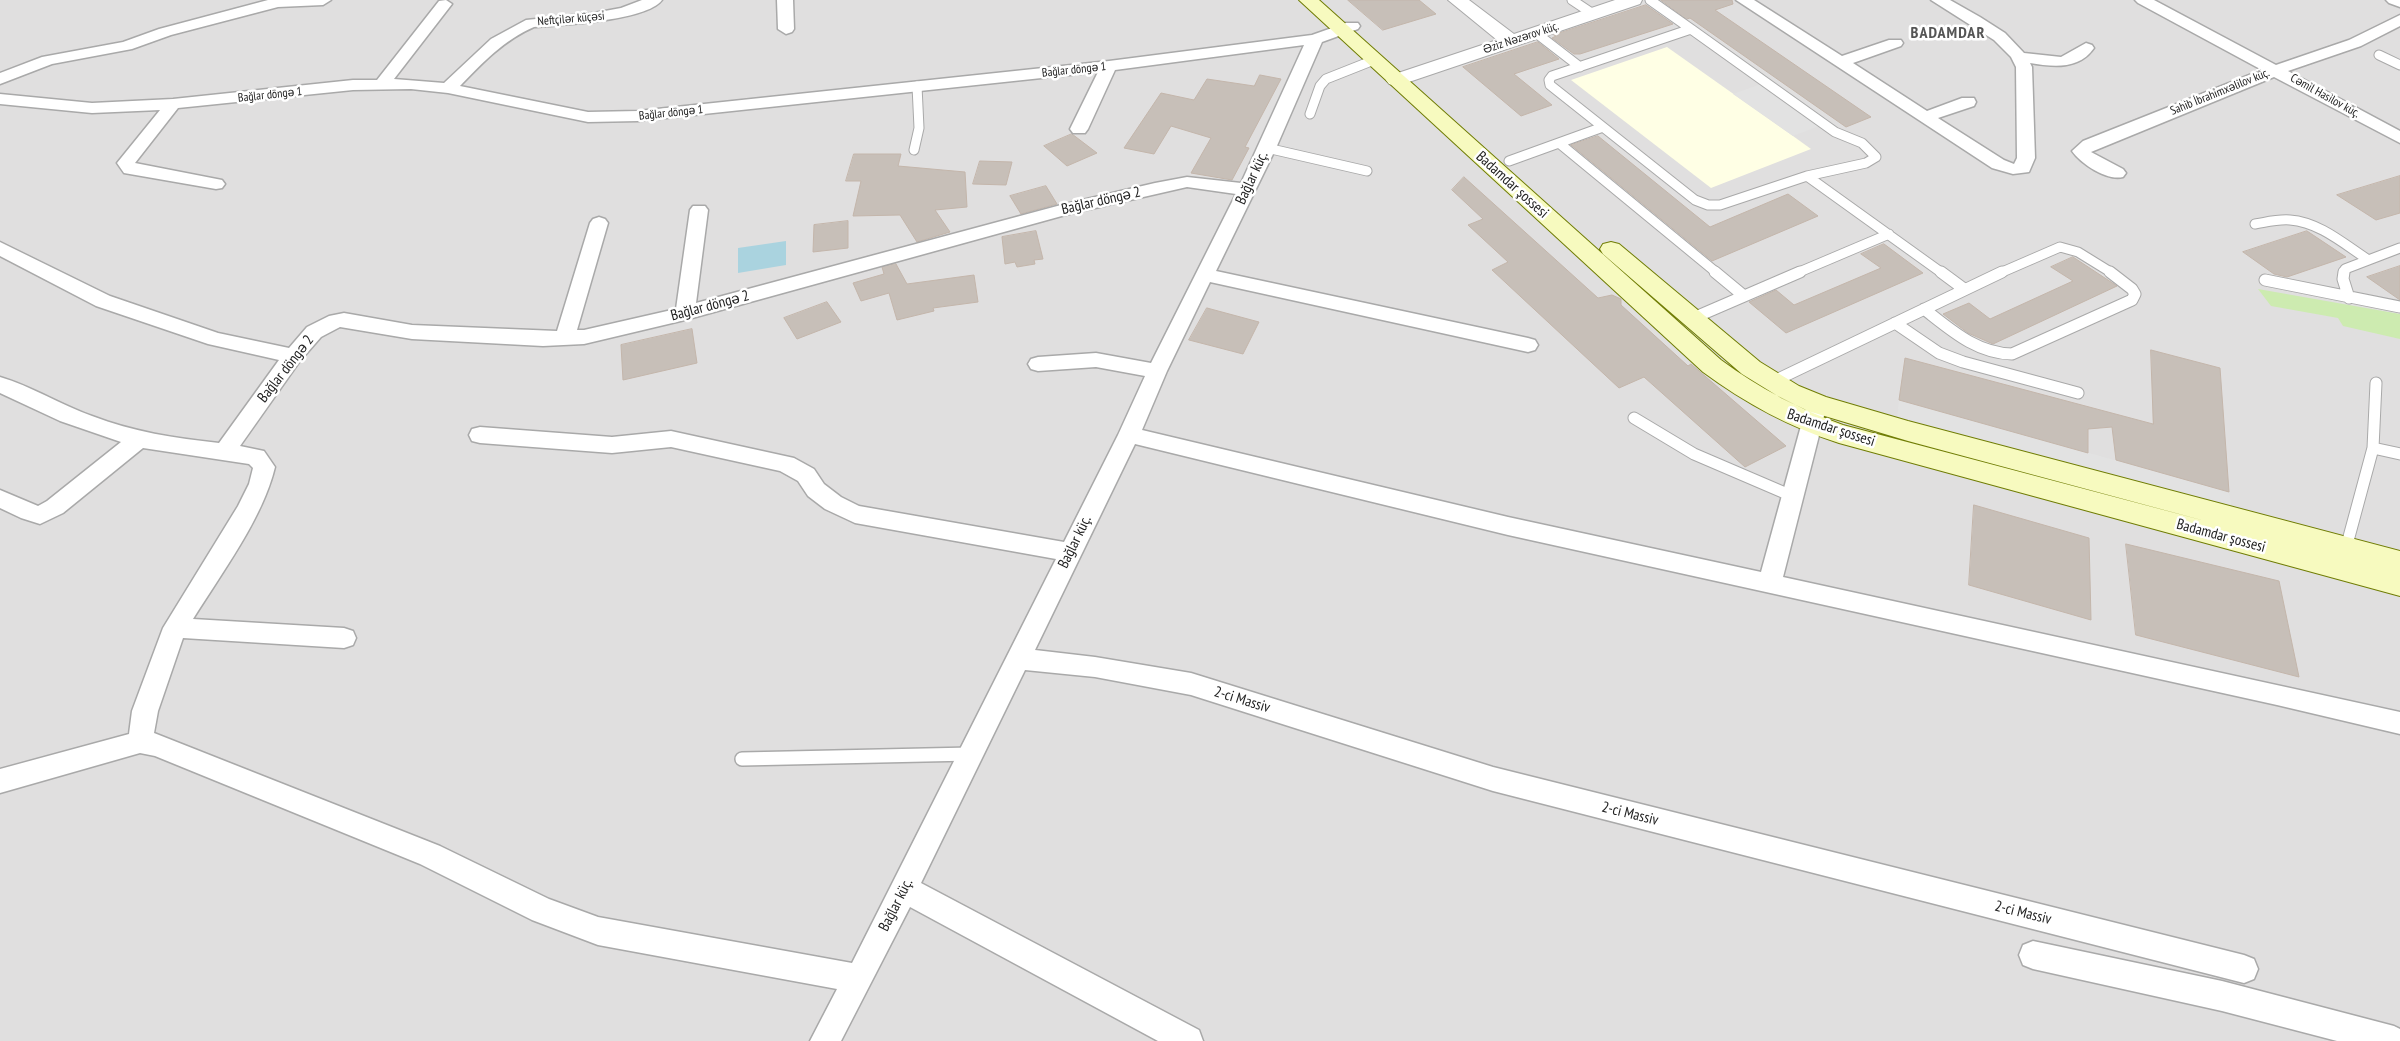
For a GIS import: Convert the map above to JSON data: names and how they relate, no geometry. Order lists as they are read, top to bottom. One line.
{"streets":{"main road":["Badamdar şossesi"],"street":["Neftçilər küçəsi","Əziz Nəzərov küç.","Bağlar döngə 1","Sahib İbrahimxəlilov küç.","Cəmil Hasilov küç.","Bağlar küç.","Bağlar döngə 2","2-ci Massiv"]},"crossings":[["Neftçilər küçəsi","Bağlar döngə 1"],["Əziz Nəzərov küç.","Badamdar şossesi"],["Bağlar döngə 1","Bağlar küç."],["Bağlar döngə 1","Badamdar şossesi"],["Sahib İbrahimxəlilov küç.","Cəmil Hasilov küç."],["Bağlar küç.","Bağlar döngə 2"],["Bağlar küç.","2-ci Massiv"]],"districts":["BADAMDAR"]}
